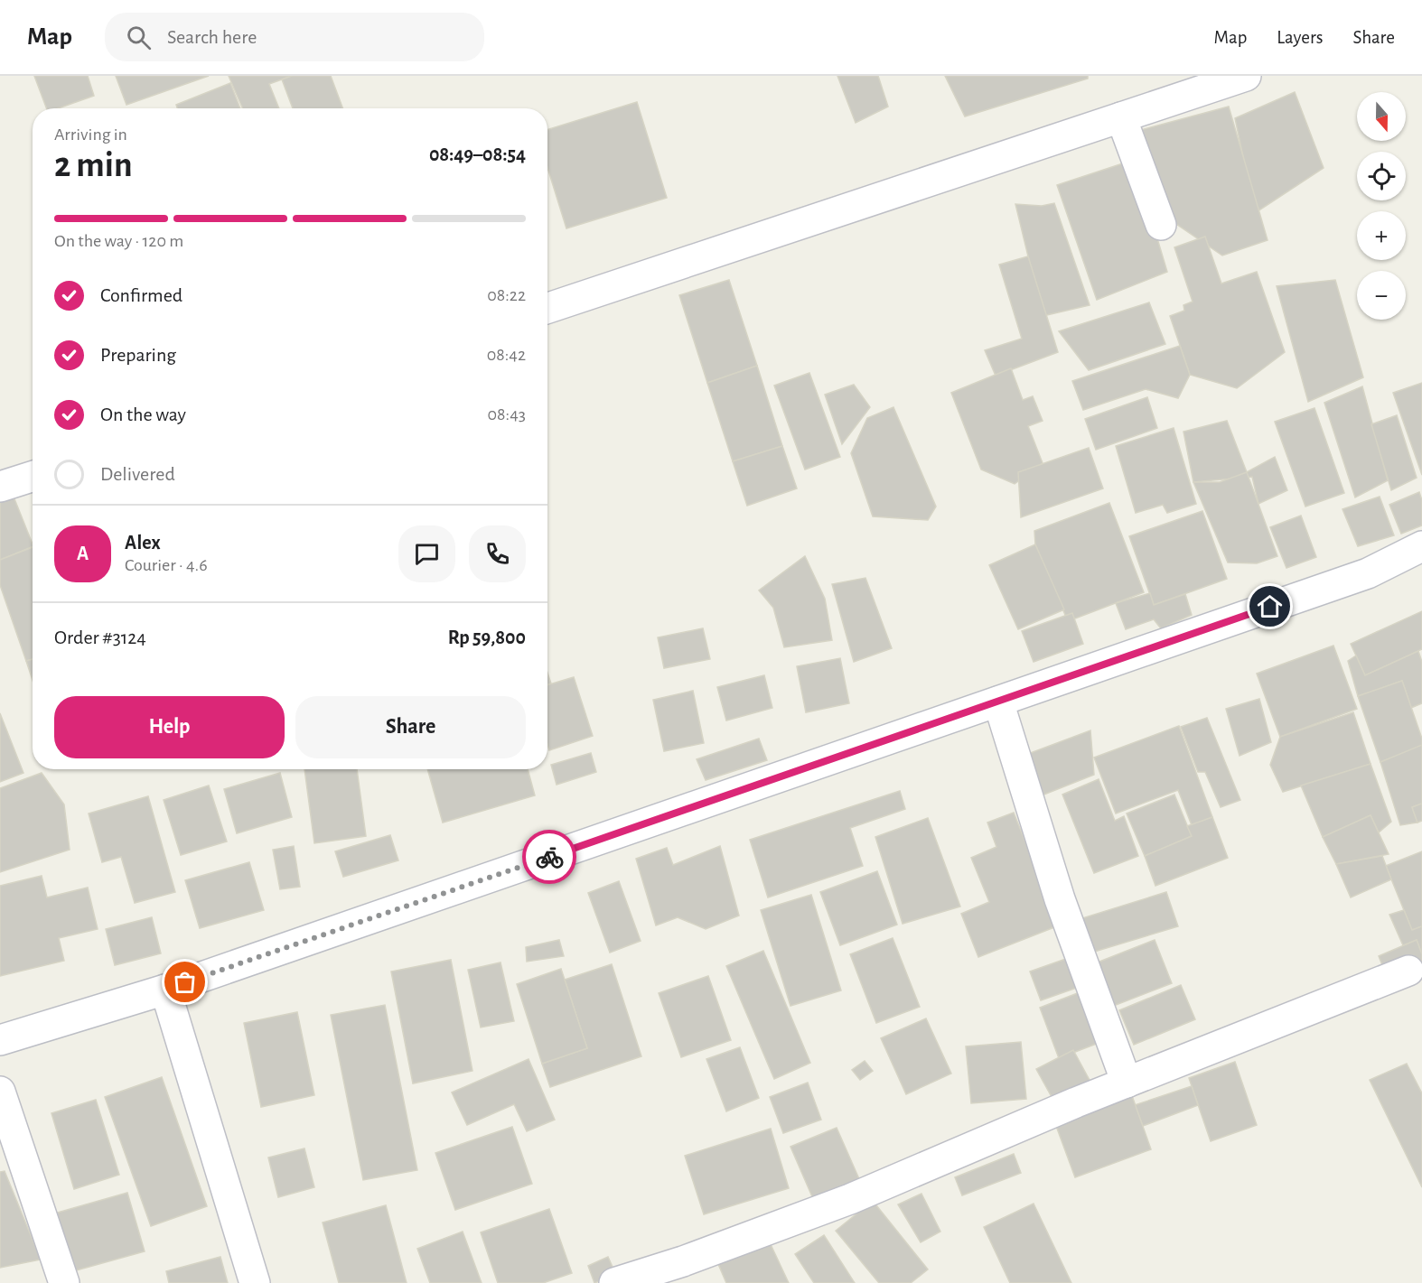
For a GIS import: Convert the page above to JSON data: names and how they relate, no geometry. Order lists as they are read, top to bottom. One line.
{"north":"bottom","page":{"header":"Map","search":"Search here","nav":["Map","Layers","Share"],"map_buttons":["+","−"],"heading":["2 min","Arriving in","08:49–08:54"],"panel":["Alex","Courier · 4.6","Order #3124","Rp 59,800"],"bar":"On the way · 120 m","list":[["Confirmed","08:22"],["Preparing","08:42"],["On the way","08:43"],"Delivered"],"round":"A","buttons":["Help","Share"]}}
